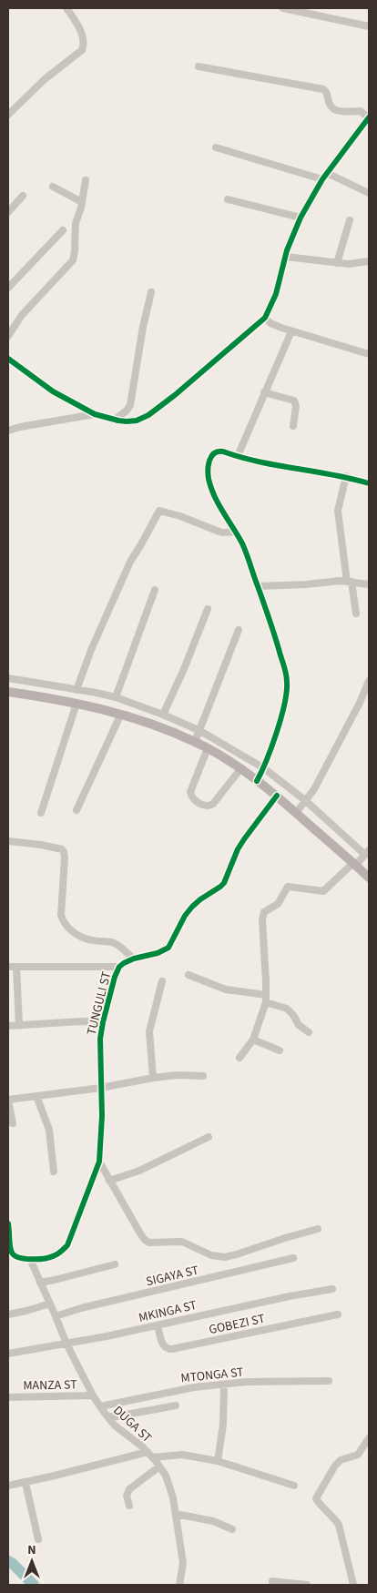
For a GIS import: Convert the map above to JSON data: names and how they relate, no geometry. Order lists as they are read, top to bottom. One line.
{"streets":{"street":["TUNGULI ST","SIGAYA ST","MKINGA ST","GOBEZI ST","MTONGA ST","MANZA ST","DUGA ST"]},"crossings":[["TUNGULI ST","DUGA ST"],["SIGAYA ST","DUGA ST"],["MKINGA ST","GOBEZI ST"],["MKINGA ST","DUGA ST"],["MTONGA ST","DUGA ST"],["MANZA ST","DUGA ST"]],"north":"top"}
